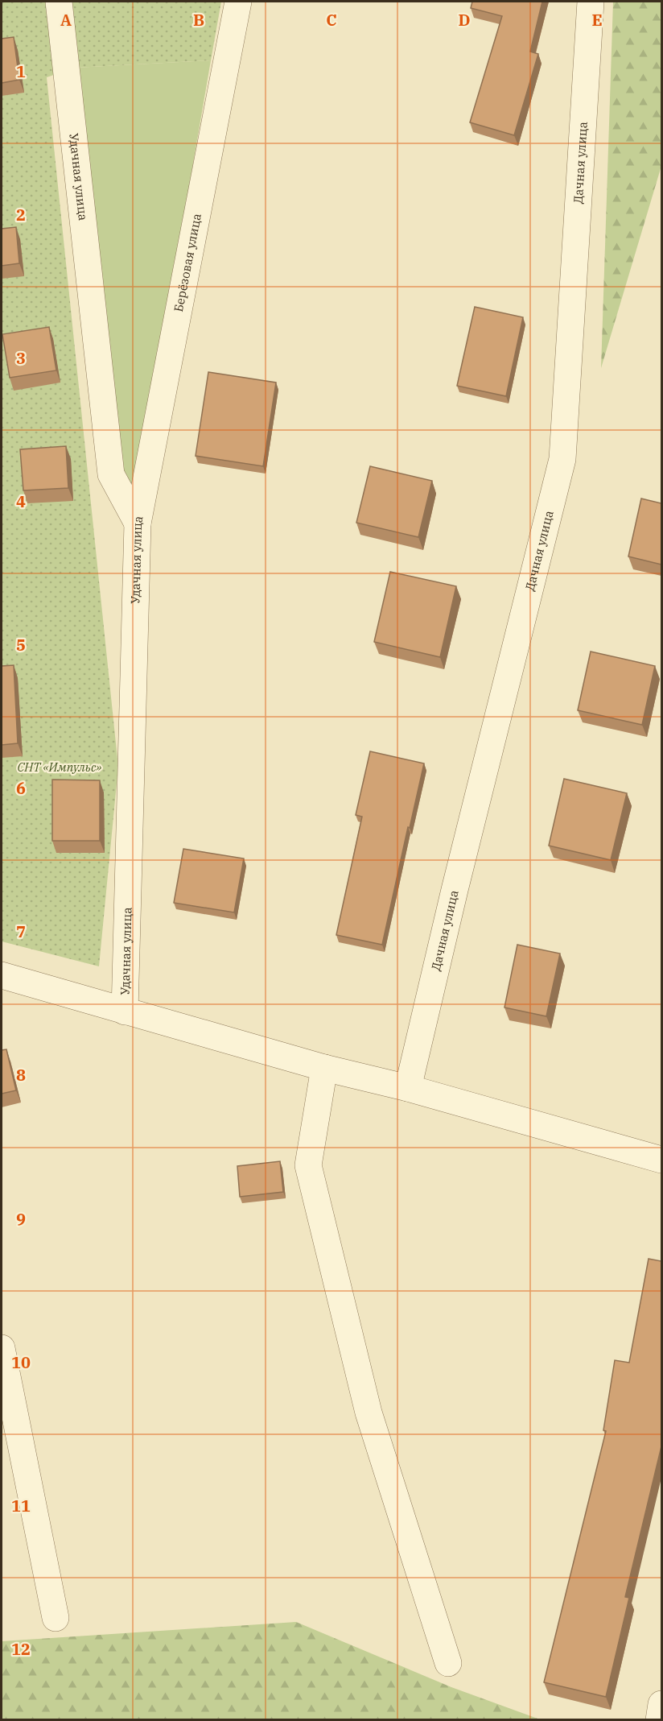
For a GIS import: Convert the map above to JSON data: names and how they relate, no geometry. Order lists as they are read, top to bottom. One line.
{"streets":{"street":["Дачная улица","Удачная улица","Берёзовая улица"]},"crossings":[["Удачная улица","Берёзовая улица"]],"parks":["СНТ «Импульс»"],"grid":{"columns":["A","B","C","D","E"],"rows":["1","2","3","4","5","6","7","8","9","10","11","12"]}}
